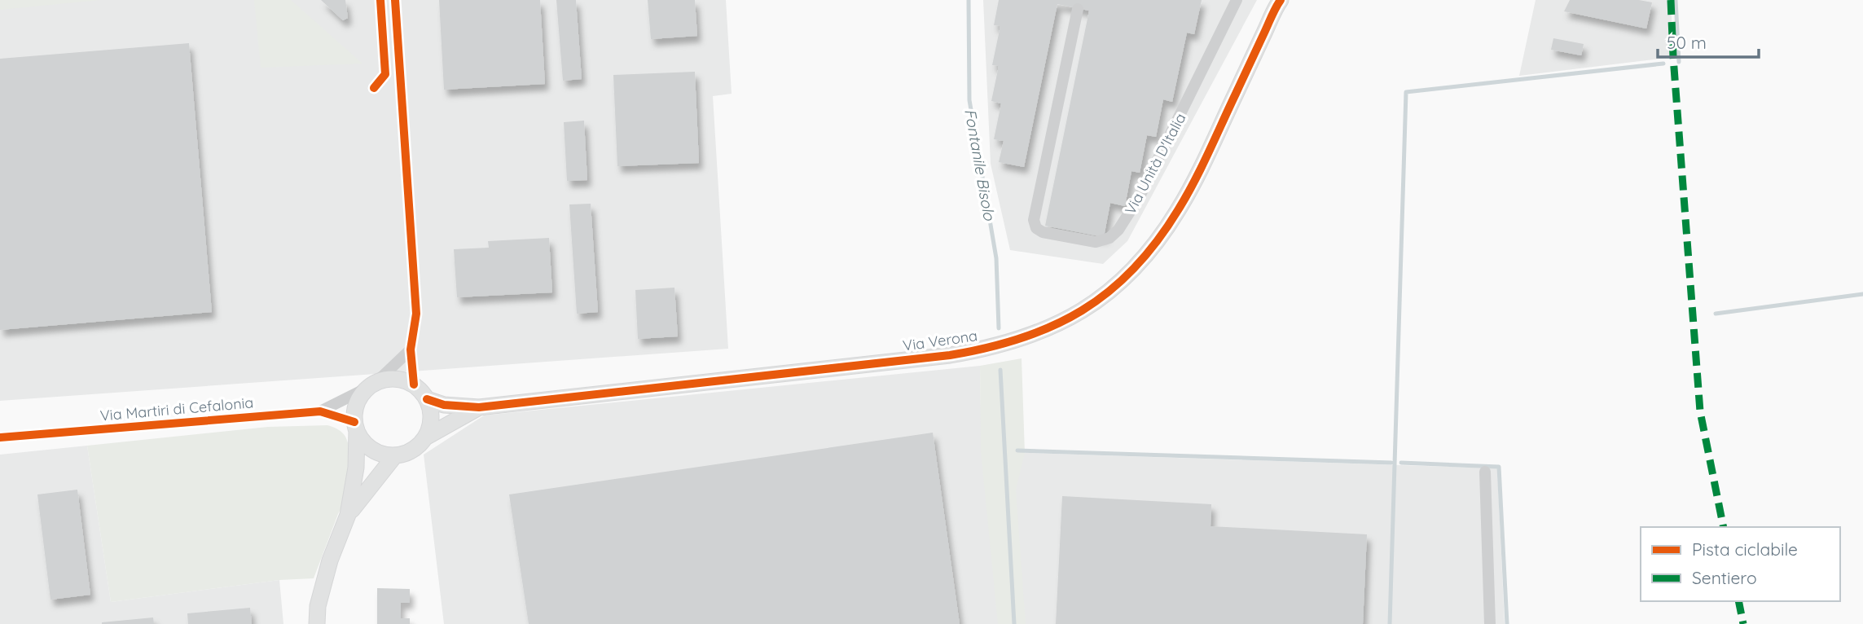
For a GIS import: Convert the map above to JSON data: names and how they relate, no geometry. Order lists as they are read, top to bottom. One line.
{"streets":{"street":["Via Unità D'Italia","Via Verona","Via Martiri di Cefalonia"]},"crossings":[["Via Verona","Via Martiri di Cefalonia"]],"water":["Fontanile Bisolo"],"legend":["Pista ciclabile","Sentiero"],"scale_bar":"50 m"}
